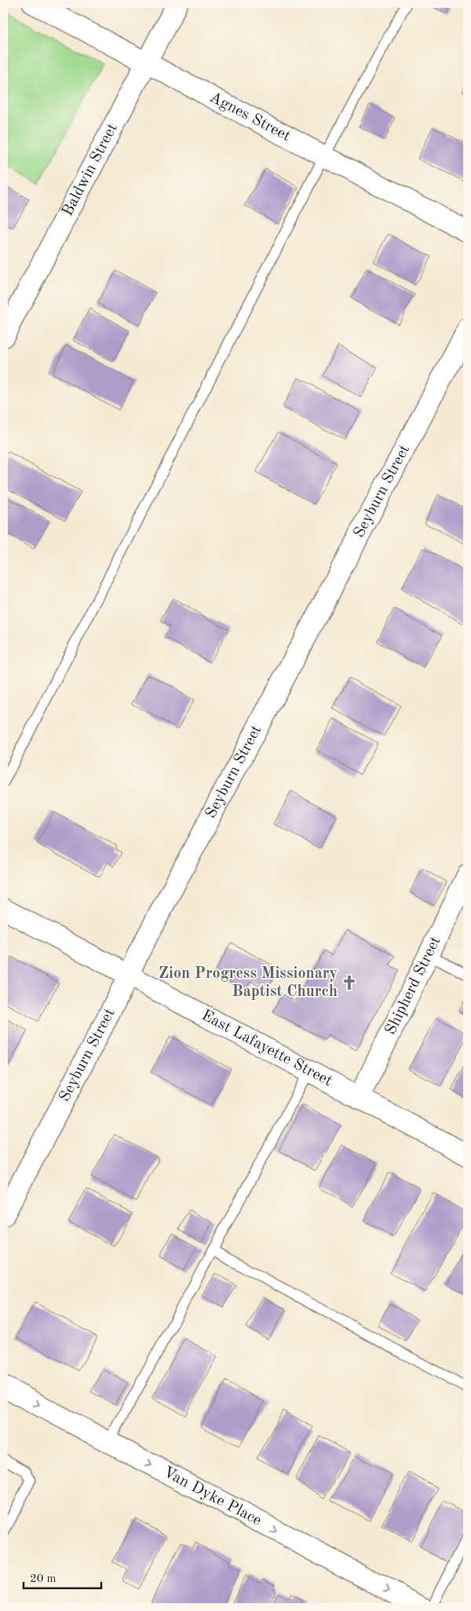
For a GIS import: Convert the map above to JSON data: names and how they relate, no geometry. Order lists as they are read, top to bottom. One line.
{"streets":{"street":["Agnes Street","Baldwin Street","Seyburn Street","Shipherd Street","East Lafayette Street","Van Dyke Place"]},"crossings":[["Agnes Street","Baldwin Street"],["Seyburn Street","East Lafayette Street"],["Shipherd Street","East Lafayette Street"]],"one_way":["Van Dyke Place"],"places":{"church":["Zion Progress Missionary Baptist Church"]},"scale_bar":"20 m"}
